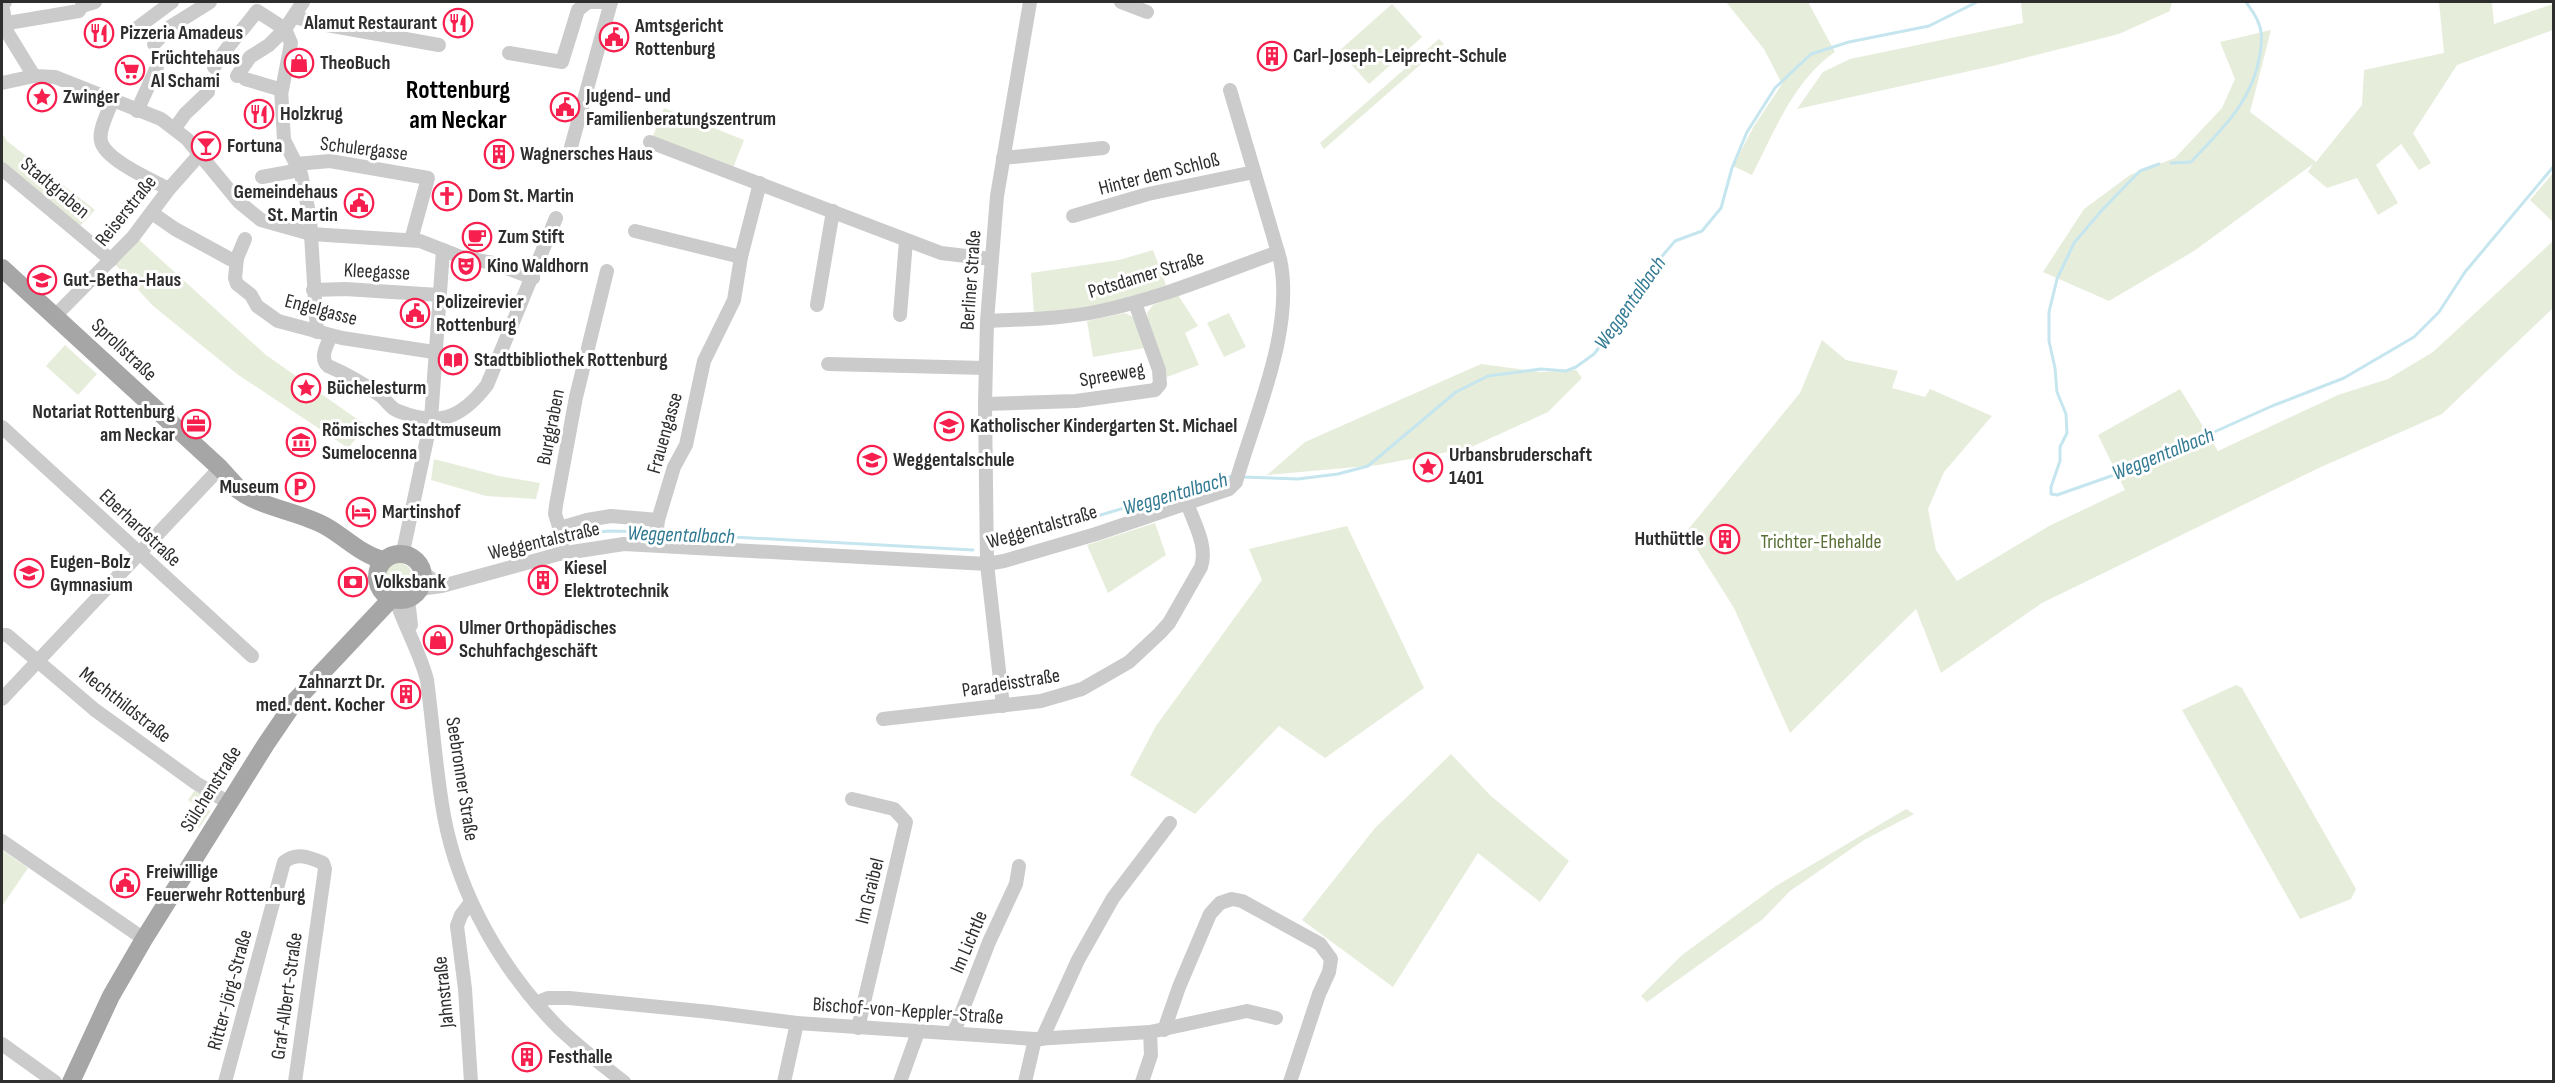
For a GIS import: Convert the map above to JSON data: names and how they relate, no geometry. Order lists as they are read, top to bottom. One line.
{"streets":{"main road":["Sprollstraße","Sülchenstraße"],"street":["Schulergasse","Hinter dem Schloß","Stadtgraben","Reiserstraße","Kleegasse","Potsdamer Straße","Berliner Straße","Engelgasse","Spreeweg","Burggraben","Frauengasse","Weggentalstraße","Eberhardstraße","Paradeisstraße","Mechthildstraße","Seebronner Straße","Im Graibel","Im Lichtle","Ritter-Jörg-Straße","Jahnstraße","Graf-Albert-Straße","Bischof-von-Keppler-Straße"]},"crossings":[["Hinter dem Schloß","Weggentalstraße"],["Stadtgraben","Reiserstraße"],["Reiserstraße","Sprollstraße"],["Potsdamer Straße","Berliner Straße"],["Potsdamer Straße","Spreeweg"],["Potsdamer Straße","Weggentalstraße"],["Berliner Straße","Spreeweg"],["Berliner Straße","Weggentalstraße"],["Berliner Straße","Paradeisstraße"],["Burggraben","Weggentalstraße"],["Frauengasse","Weggentalstraße"],["Weggentalstraße","Paradeisstraße"],["Weggentalstraße","Seebronner Straße"],["Weggentalstraße","Sülchenstraße"],["Mechthildstraße","Sülchenstraße"],["Seebronner Straße","Sülchenstraße"],["Seebronner Straße","Jahnstraße"],["Seebronner Straße","Bischof-von-Keppler-Straße"],["Im Graibel","Bischof-von-Keppler-Straße"],["Im Lichtle","Bischof-von-Keppler-Straße"],["Ritter-Jörg-Straße","Graf-Albert-Straße"]],"districts":["Rottenburg am Neckar"],"water":["Weggentalbach"],"parks":["Trichter-Ehehalde"],"places":{"restaurant":["Alamut Restaurant","Pizzeria Amadeus","Holzkrug"],"public building":["Amtsgericht Rottenburg","Jugend- und Familienberatungszentrum","Gemeindehaus St. Martin","Polizeirevier Rottenburg","Freiwillige Feuerwehr Rottenburg"],"building":["Carl-Joseph-Leiprecht-Schule","Wagnersches Haus","Huthüttle","Kiesel Elektrotechnik","Zahnarzt Dr. med. dent. Kocher","Festhalle"],"shop":["TheoBuch","Ulmer Orthopädisches Schuhfachgeschäft"],"supermarket":["Früchtehaus Al Schami"],"place":["Zwinger","Büchelesturm","Urbansbruderschaft 1401"],"bar":["Fortuna"],"church":["Dom St. Martin"],"cafe":["Zum Stift"],"theatre":["Kino Waldhorn"],"school or university":["Gut-Betha-Haus","Katholischer Kindergarten St. Michael","Weggentalschule","Eugen-Bolz Gymnasium"],"library":["Stadtbibliothek Rottenburg"],"office":["Notariat Rottenburg am Neckar"],"museum":["Römisches Stadtmuseum Sumelocenna"],"parking":["Museum"],"hotel":["Martinshof"],"bank":["Volksbank"]}}
